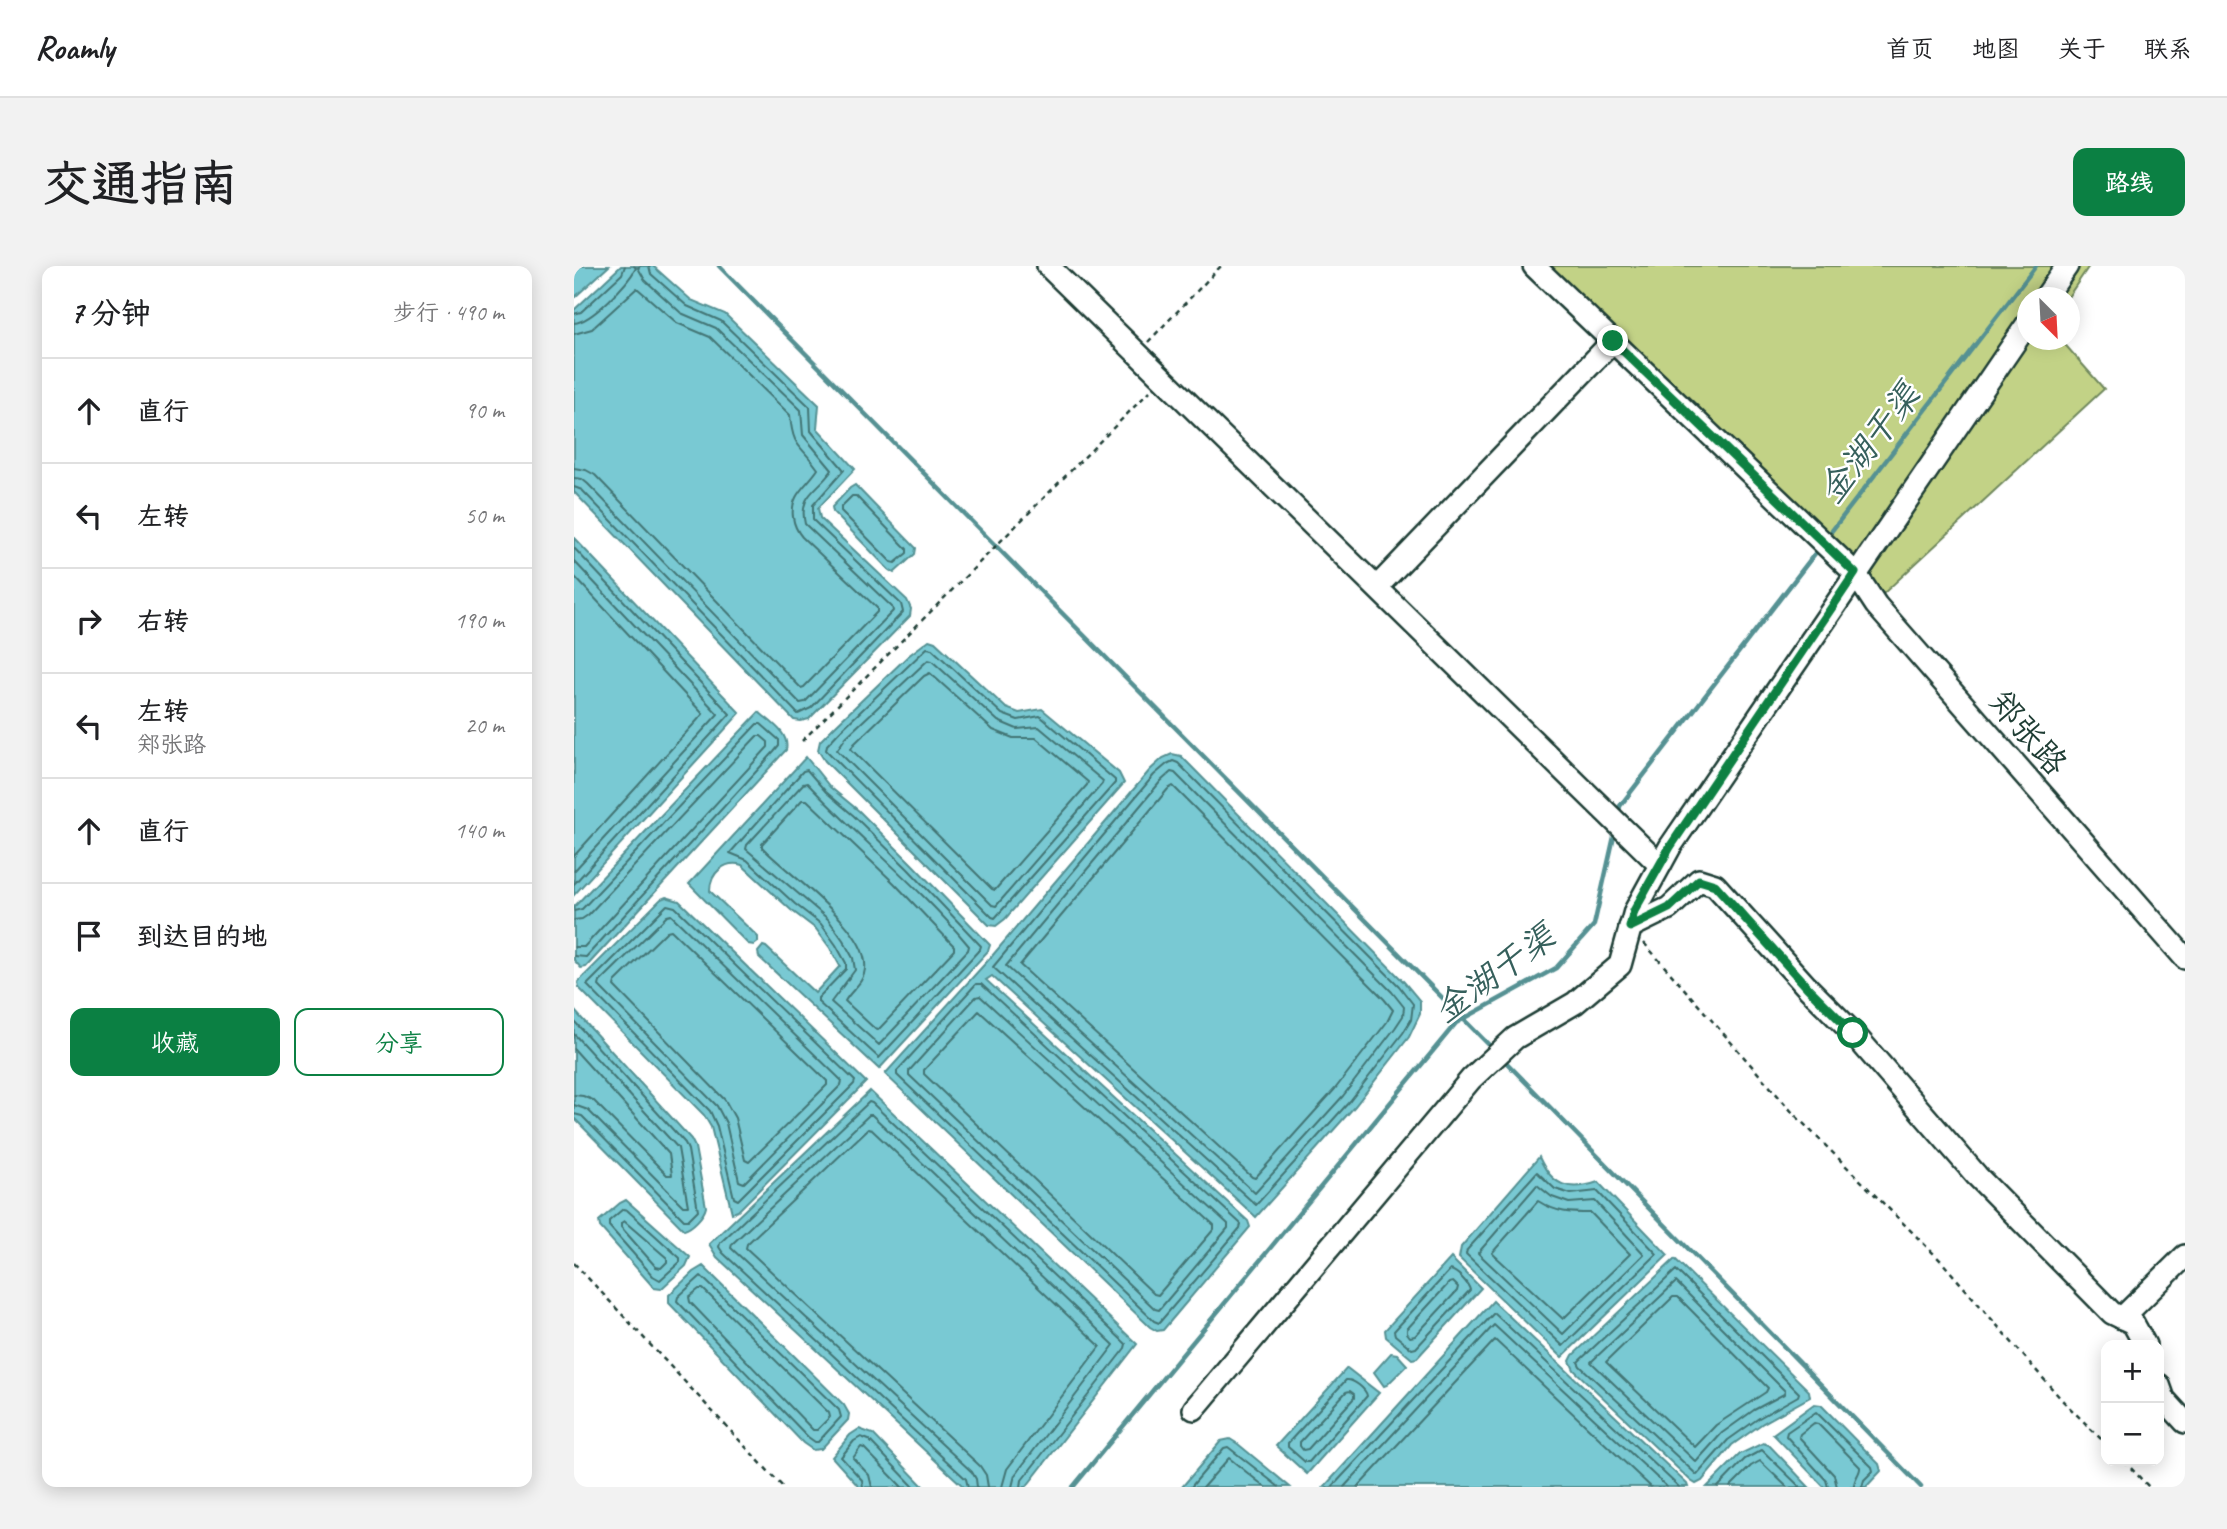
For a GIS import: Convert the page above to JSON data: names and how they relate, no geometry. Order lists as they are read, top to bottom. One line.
{"streets":{"street":["郑张路"]},"water":["金湖干渠"],"north":"bottom right","page":{"header":"Roamly","nav":["首页","地图","关于","联系"],"buttons":["路线",["收藏","分享"]],"title":"交通指南","heading":["7 分钟","步行 · 490 m"],"list":[["直行","90 m"],["左转","50 m"],["右转","190 m"],["左转","郑张路","20 m"],["直行","140 m"],"到达目的地"],"map_buttons":["+","−"]}}
